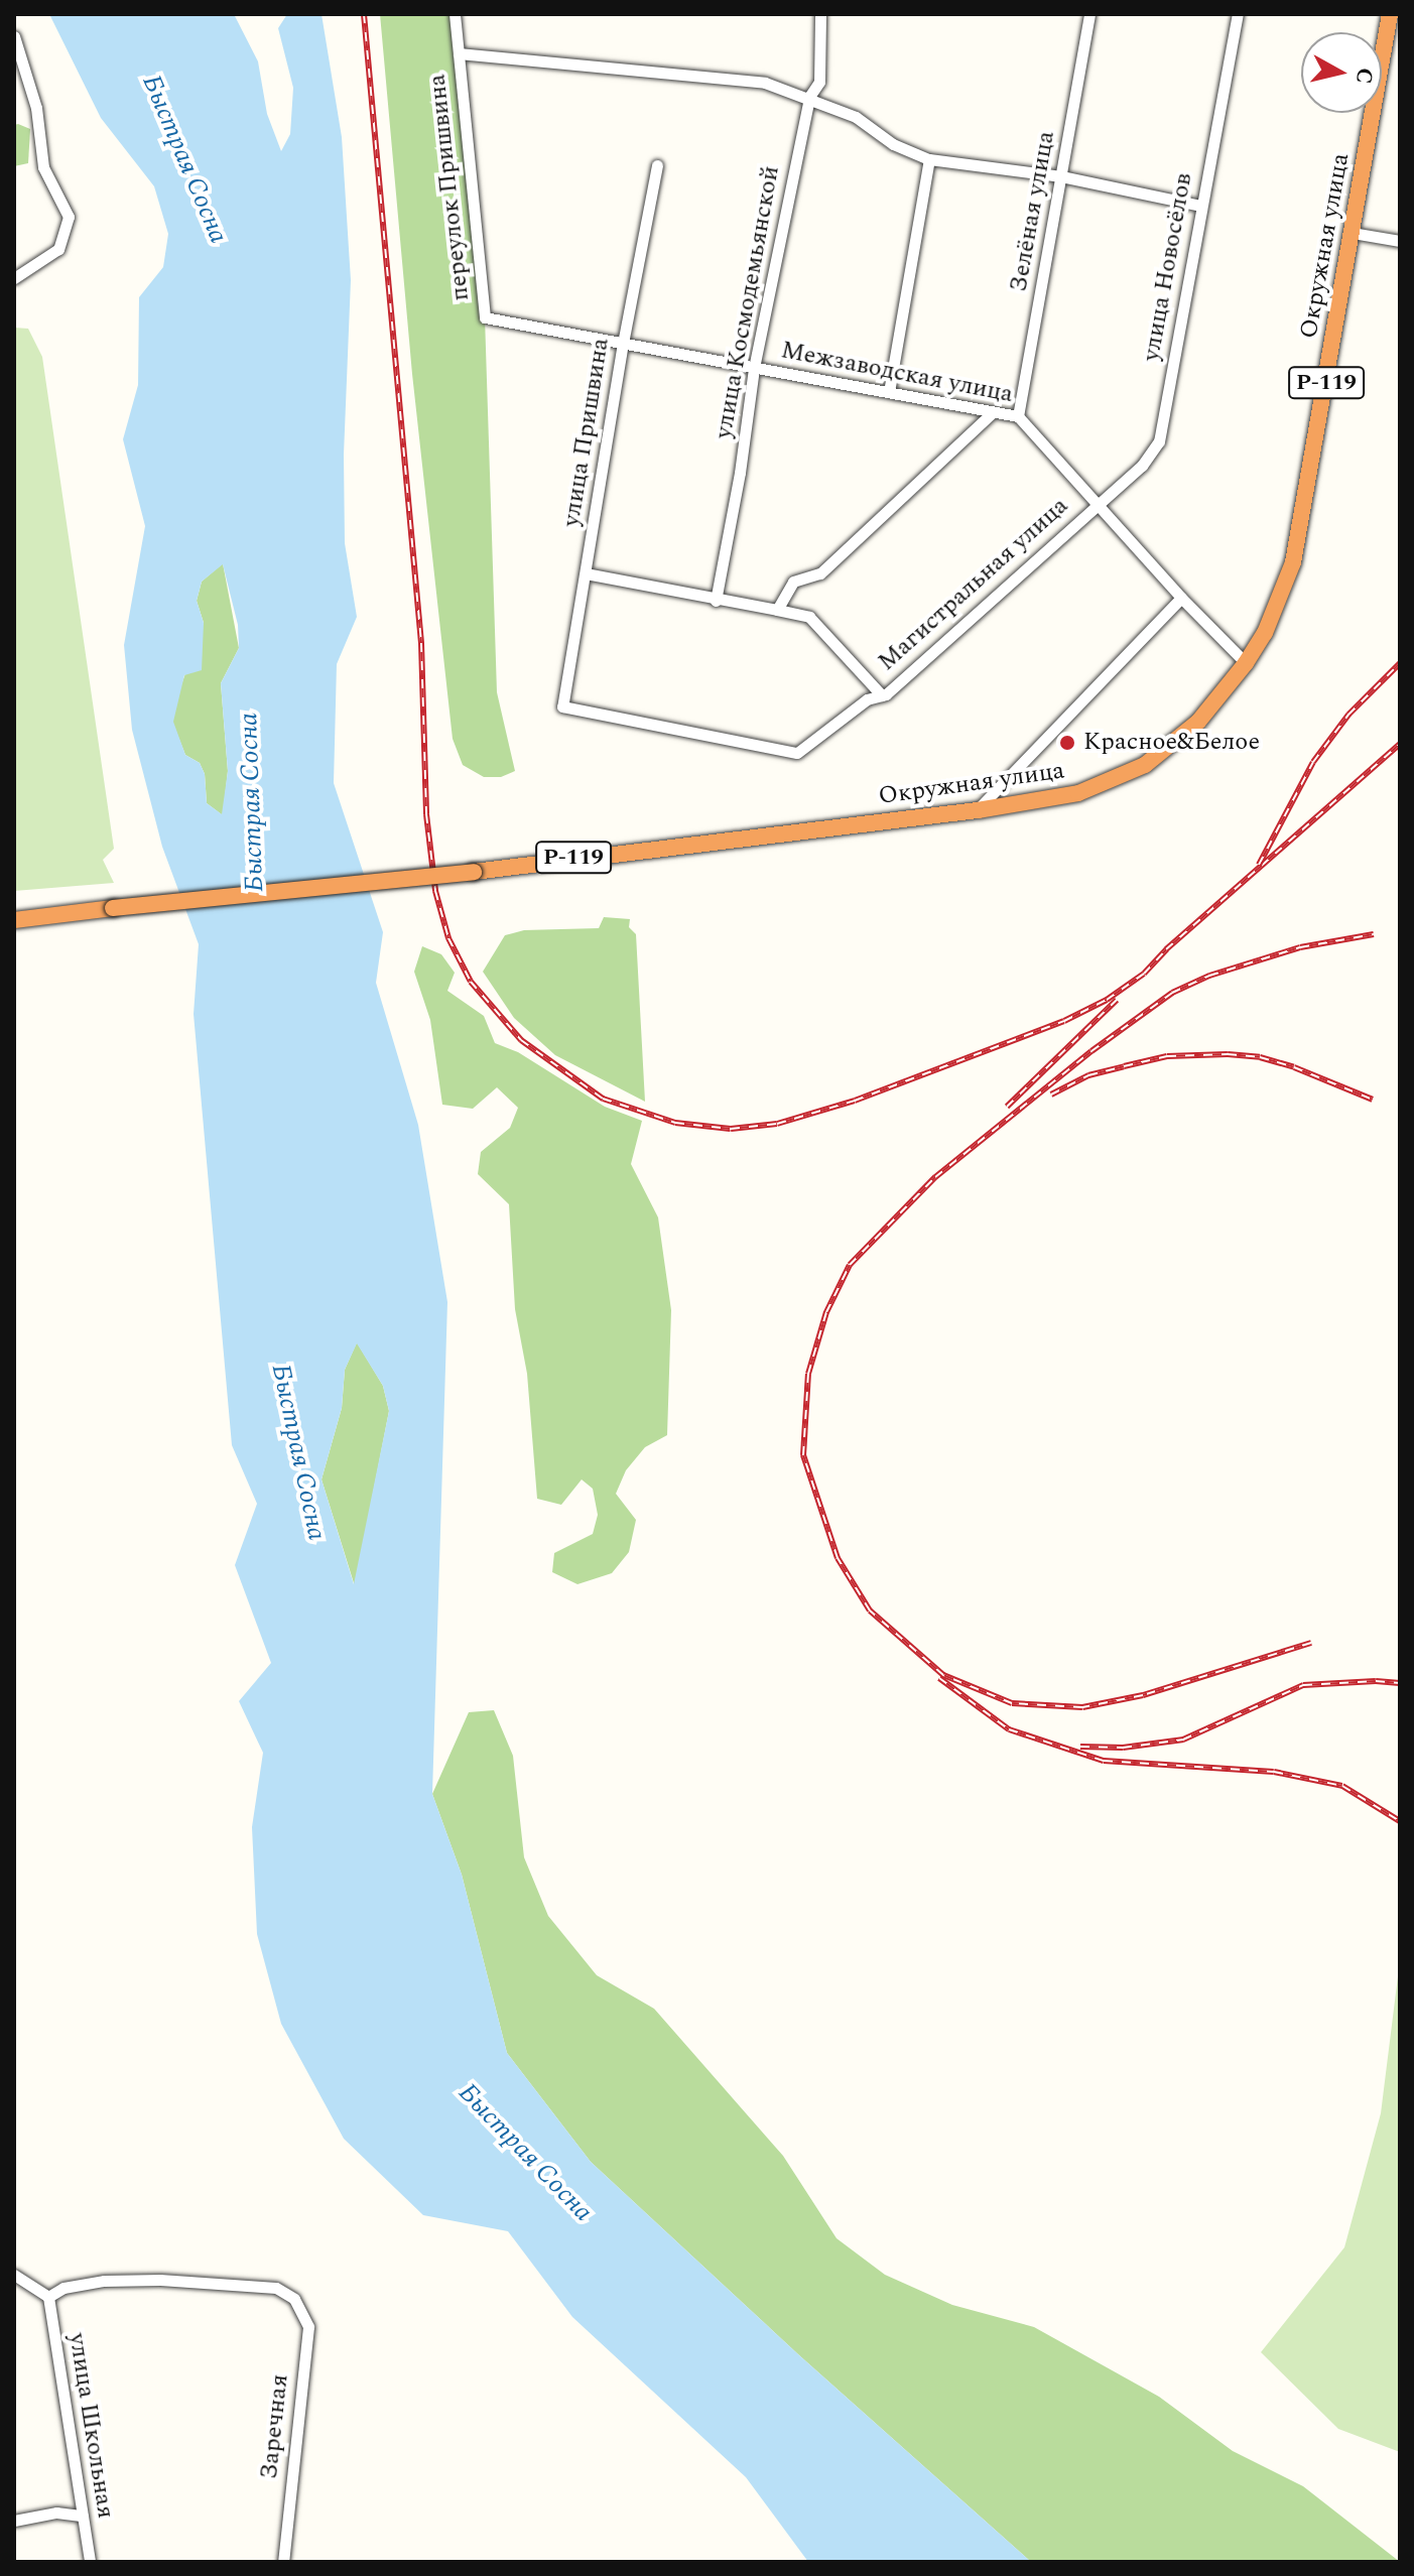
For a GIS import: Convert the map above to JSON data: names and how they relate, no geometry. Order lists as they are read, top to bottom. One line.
{"streets":{"highway":["Окружная улица","Р-119"],"street":["переулок Пришвина","Зелёная улица","улица Новосёлов","улица Космодемьянской","Межзаводская улица","улица Пришвина","Магистральная улица","улица Школьная","Заречная"]},"crossings":[["переулок Пришвина","Межзаводская улица"],["Зелёная улица","Межзаводская улица"],["Окружная улица","Межзаводская улица"],["улица Новосёлов","Межзаводская улица"],["улица Новосёлов","Магистральная улица"],["улица Космодемьянской","Межзаводская улица"],["Межзаводская улица","улица Пришвина"],["Межзаводская улица","Магистральная улица"],["улица Пришвина","Магистральная улица"],["улица Школьная","Заречная"]],"water":["Быстрая Сосна"],"places":["Красное&Белое"],"north":"right"}
